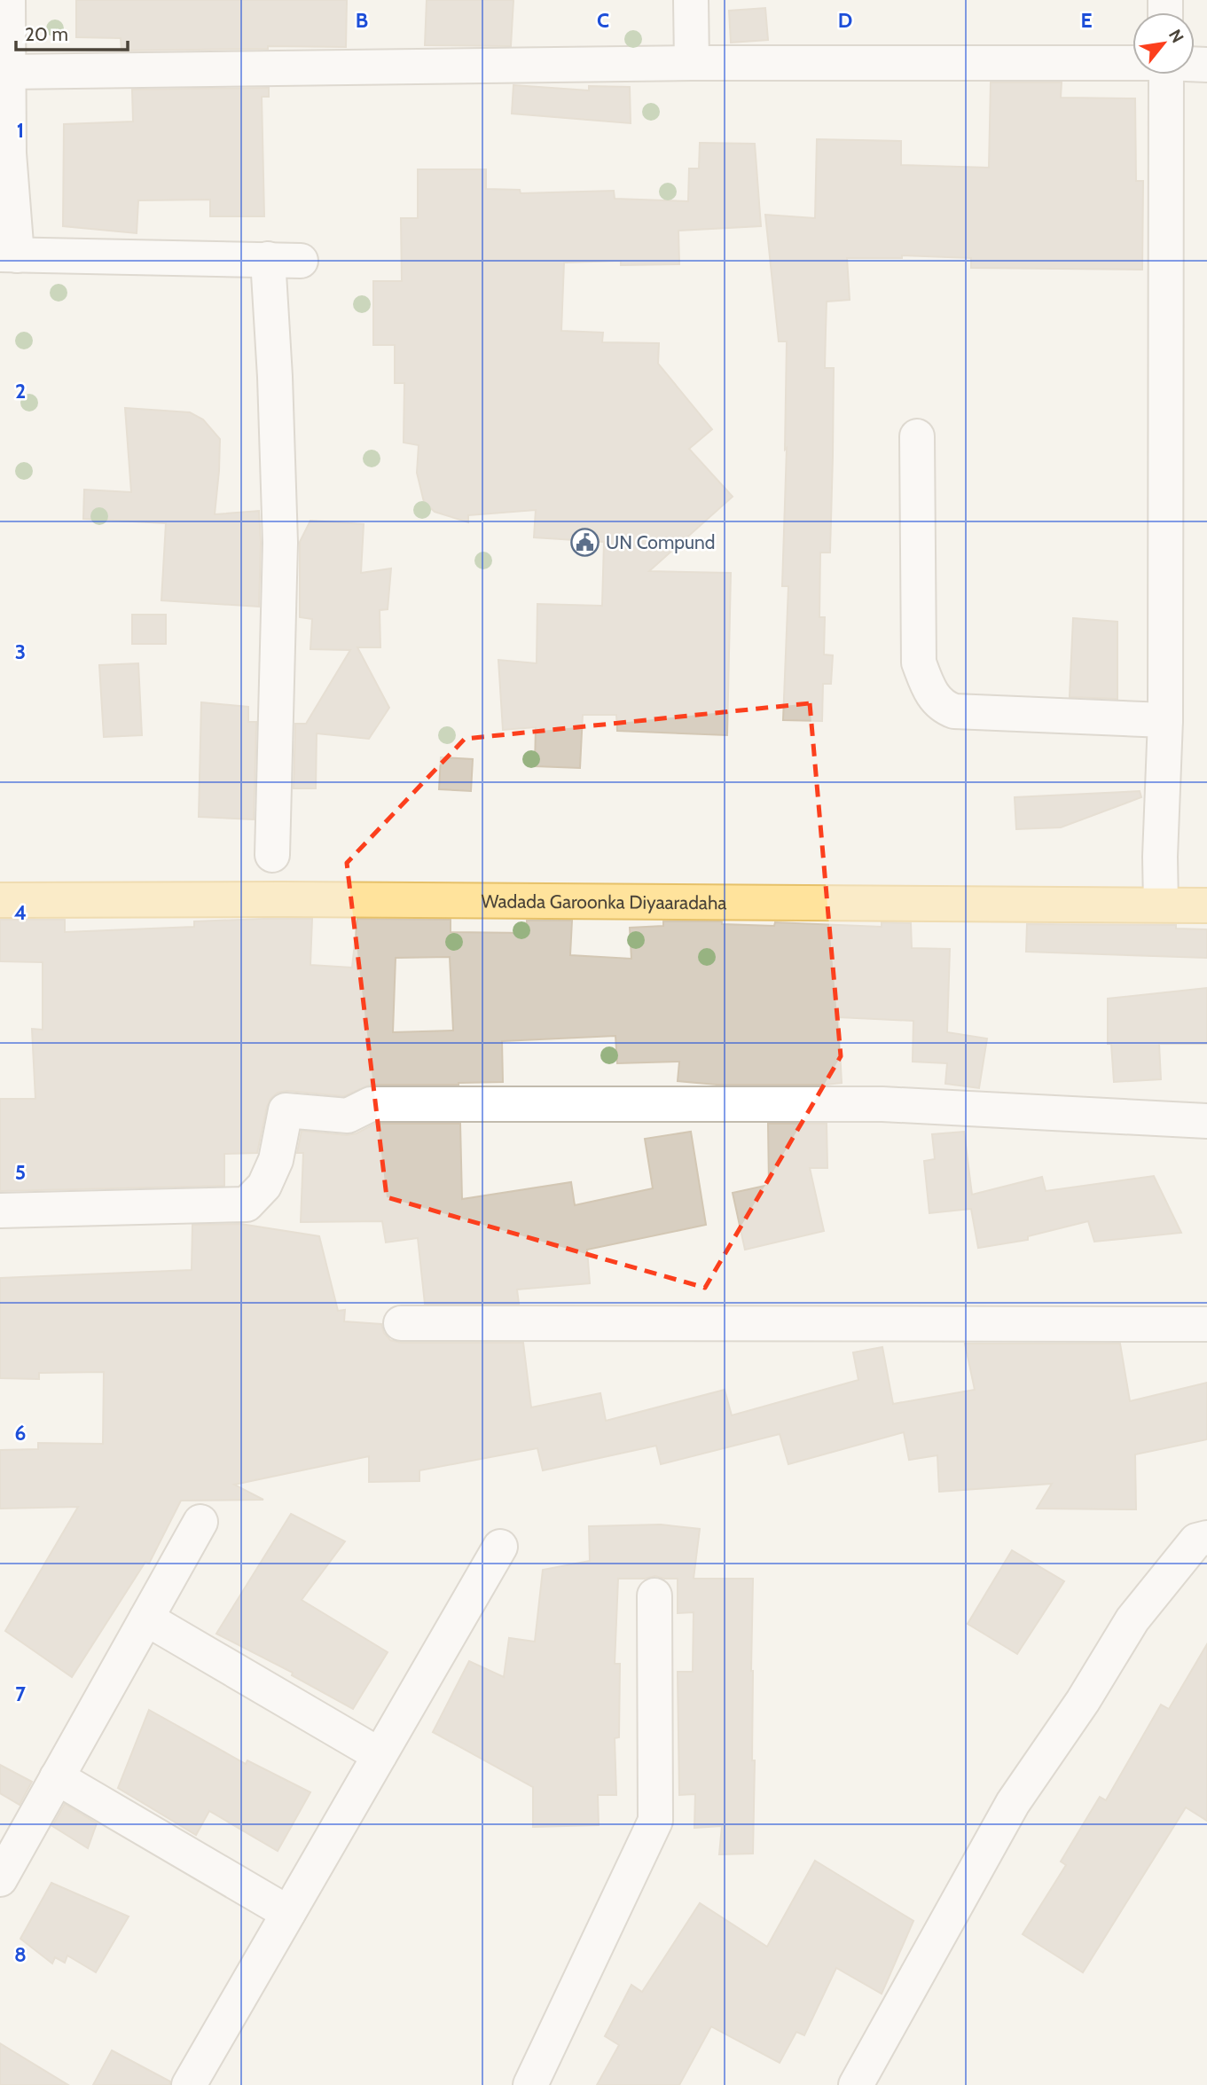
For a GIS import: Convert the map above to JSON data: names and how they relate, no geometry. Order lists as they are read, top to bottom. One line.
{"streets":{"main road":["Wadada Garoonka Diyaaradaha"]},"places":{"public building":["UN Compund"]},"scale_bar":"20 m","north":"top right","grid":{"columns":["B","C","D","E"],"rows":["1","2","3","4","5","6","7","8"]}}
